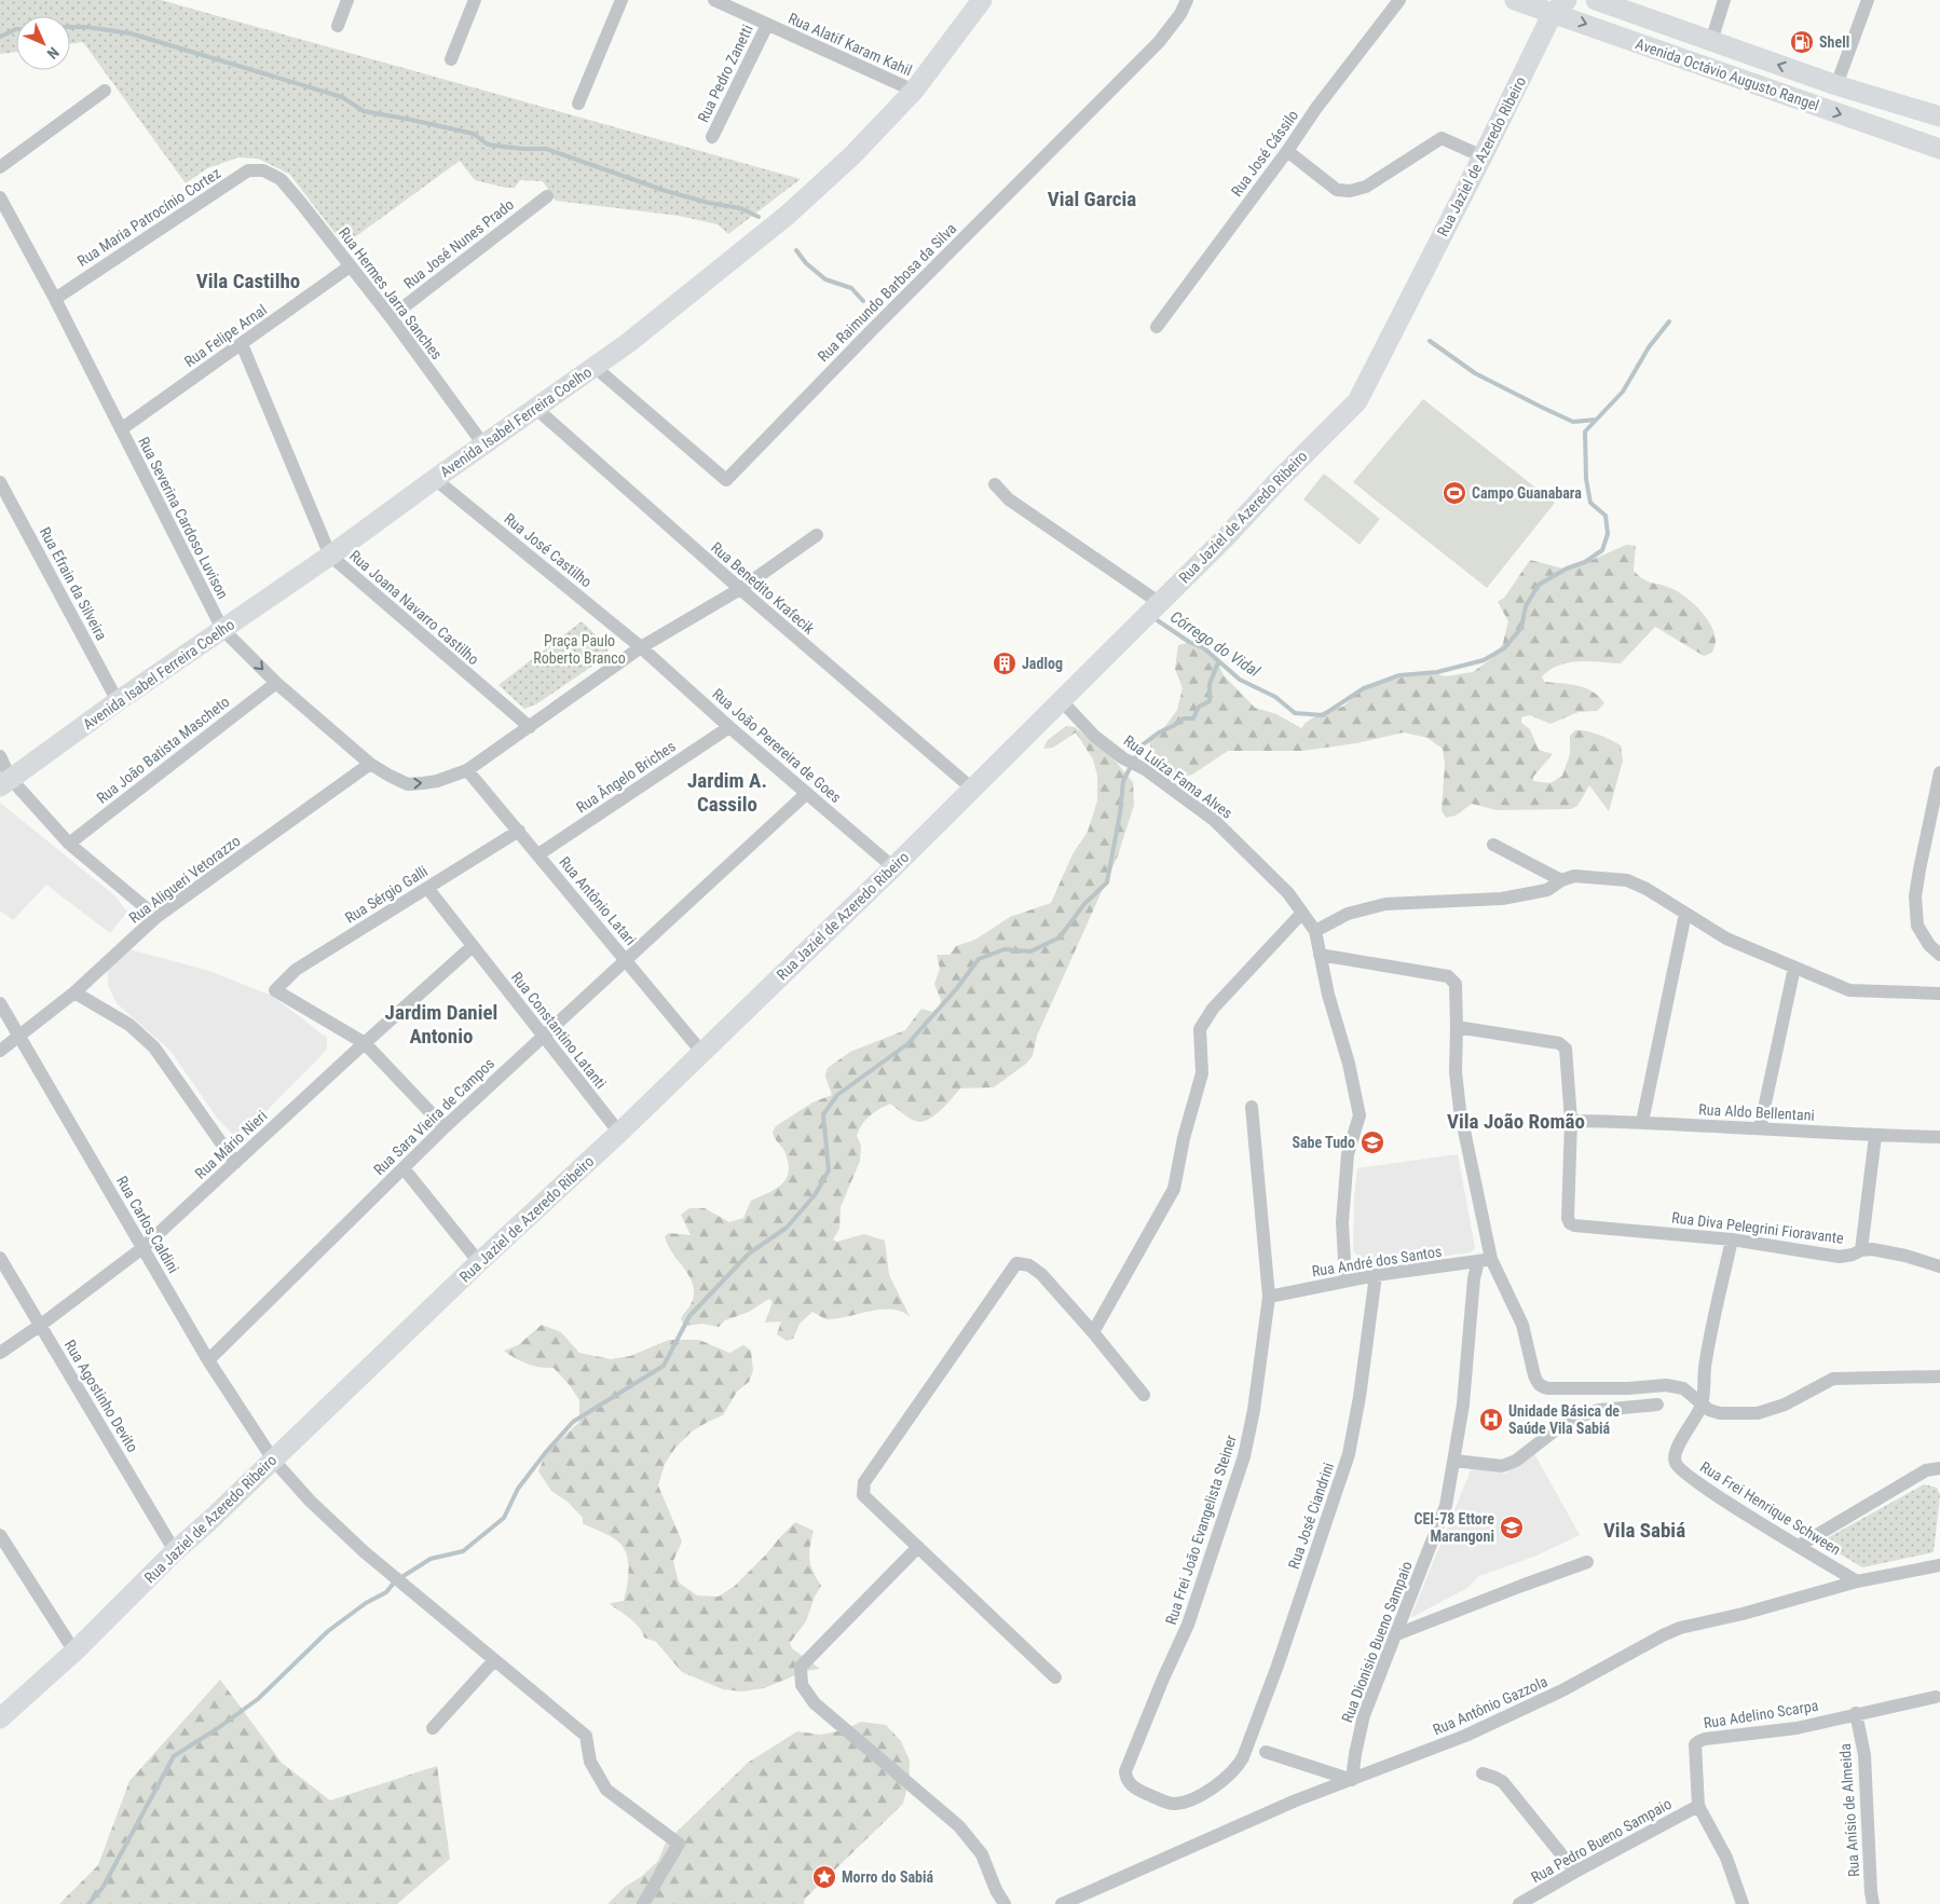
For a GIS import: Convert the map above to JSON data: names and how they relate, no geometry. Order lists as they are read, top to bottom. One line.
{"streets":{"street":["Rua Alatif Karam Kahil","Rua Pedro Zanetti","Avenida Octávio Augusto Rangel","Rua José Cássilo","Rua Jaziel de Azeredo Ribeiro","Rua Maria Patrocínio Cortez","Rua José Nunes Prado","Rua Raimundo Barbosa da Silva","Rua Hermes Jarra Sanches","Rua Felipe Arnal","Avenida Isabel Ferreira Coelho","Rua Severina Cardoso Luvison","Rua José Castilho","Rua Efrain da Silveira","Rua Benedito Krafecik","Rua Joana Navarro Castilho","Rua João Perereira de Goes","Rua João Batista Mascheto","Rua Ângelo Briches","Rua Luíza Fama Alves","Rua Aligueri Vetorazzo","Rua Sérgio Galli","Rua Antônio Latari","Rua Constantino Latanti","Rua Aldo Bellentani","Rua Sara Vieira de Campos","Rua Mário Nieri","Rua Carlos Caldini","Rua Diva Pelegrini Fioravante","Rua André dos Santos","Rua Agostinho Devito","Rua Frei Henrique Schween","Rua José Ciandrini","Rua Frei João Evangelista Steiner","Rua Dionisio Bueno Sampaio","Rua Antônio Gazzola","Rua Adelino Scarpa","Rua Anísio de Almeida","Rua Pedro Bueno Sampaio"]},"crossings":[["Rua Alatif Karam Kahil","Rua Pedro Zanetti"],["Rua Alatif Karam Kahil","Avenida Isabel Ferreira Coelho"],["Avenida Octávio Augusto Rangel","Rua Jaziel de Azeredo Ribeiro"],["Rua Jaziel de Azeredo Ribeiro","Rua Benedito Krafecik"],["Rua Jaziel de Azeredo Ribeiro","Rua João Perereira de Goes"],["Rua Jaziel de Azeredo Ribeiro","Rua Luíza Fama Alves"],["Rua Jaziel de Azeredo Ribeiro","Rua Antônio Latari"],["Rua Jaziel de Azeredo Ribeiro","Rua Constantino Latanti"],["Rua Jaziel de Azeredo Ribeiro","Rua Carlos Caldini"],["Rua Jaziel de Azeredo Ribeiro","Rua Agostinho Devito"],["Rua Maria Patrocínio Cortez","Rua Hermes Jarra Sanches"],["Rua Maria Patrocínio Cortez","Rua Severina Cardoso Luvison"],["Rua José Nunes Prado","Rua Hermes Jarra Sanches"],["Rua Raimundo Barbosa da Silva","Avenida Isabel Ferreira Coelho"],["Rua Hermes Jarra Sanches","Rua Felipe Arnal"],["Rua Hermes Jarra Sanches","Avenida Isabel Ferreira Coelho"],["Rua Felipe Arnal","Rua Severina Cardoso Luvison"],["Rua Felipe Arnal","Rua Joana Navarro Castilho"],["Avenida Isabel Ferreira Coelho","Rua Severina Cardoso Luvison"],["Avenida Isabel Ferreira Coelho","Rua José Castilho"],["Avenida Isabel Ferreira Coelho","Rua Efrain da Silveira"],["Avenida Isabel Ferreira Coelho","Rua Benedito Krafecik"],["Avenida Isabel Ferreira Coelho","Rua Joana Navarro Castilho"],["Rua Severina Cardoso Luvison","Rua José Castilho"],["Rua Severina Cardoso Luvison","Rua Benedito Krafecik"],["Rua Severina Cardoso Luvison","Rua Joana Navarro Castilho"],["Rua Severina Cardoso Luvison","Rua João Perereira de Goes"],["Rua Severina Cardoso Luvison","Rua João Batista Mascheto"],["Rua Severina Cardoso Luvison","Rua Aligueri Vetorazzo"],["Rua Severina Cardoso Luvison","Rua Antônio Latari"],["Rua José Castilho","Rua João Perereira de Goes"],["Rua João Perereira de Goes","Rua Ângelo Briches"],["Rua João Perereira de Goes","Rua Sara Vieira de Campos"],["Rua Ângelo Briches","Rua Antônio Latari"],["Rua Aligueri Vetorazzo","Rua Carlos Caldini"],["Rua Sérgio Galli","Rua Antônio Latari"],["Rua Sérgio Galli","Rua Constantino Latanti"],["Rua Sérgio Galli","Rua Mário Nieri"],["Rua Antônio Latari","Rua Sara Vieira de Campos"],["Rua Constantino Latanti","Rua Sara Vieira de Campos"],["Rua Constantino Latanti","Rua Mário Nieri"],["Rua Aldo Bellentani","Rua Diva Pelegrini Fioravante"],["Rua Sara Vieira de Campos","Rua Carlos Caldini"],["Rua Mário Nieri","Rua Carlos Caldini"],["Rua Mário Nieri","Rua Agostinho Devito"],["Rua Diva Pelegrini Fioravante","Rua Frei Henrique Schween"],["Rua André dos Santos","Rua José Ciandrini"],["Rua André dos Santos","Rua Frei João Evangelista Steiner"],["Rua André dos Santos","Rua Dionisio Bueno Sampaio"],["Rua Frei Henrique Schween","Rua Antônio Gazzola"],["Rua José Ciandrini","Rua Frei João Evangelista Steiner"],["Rua Dionisio Bueno Sampaio","Rua Antônio Gazzola"],["Rua Adelino Scarpa","Rua Anísio de Almeida"],["Rua Adelino Scarpa","Rua Pedro Bueno Sampaio"]],"districts":["Vial Garcia","Vila Castilho","Jardim A. Cassilo","Jardim Daniel Antonio","Vila João Romão","Vila Sabiá"],"water":["Córrego do Vidal"],"parks":["Praça Paulo Roberto Branco"],"places":{"fuel station":["Shell"],"sports":["Campo Guanabara"],"building":["Jadlog"],"school or university":["Sabe Tudo","CEI-78 Ettore Marangoni"],"hospital":["Unidade Básica de Saúde Vila Sabiá"],"place":["Morro do Sabiá"]},"north":"bottom right"}
